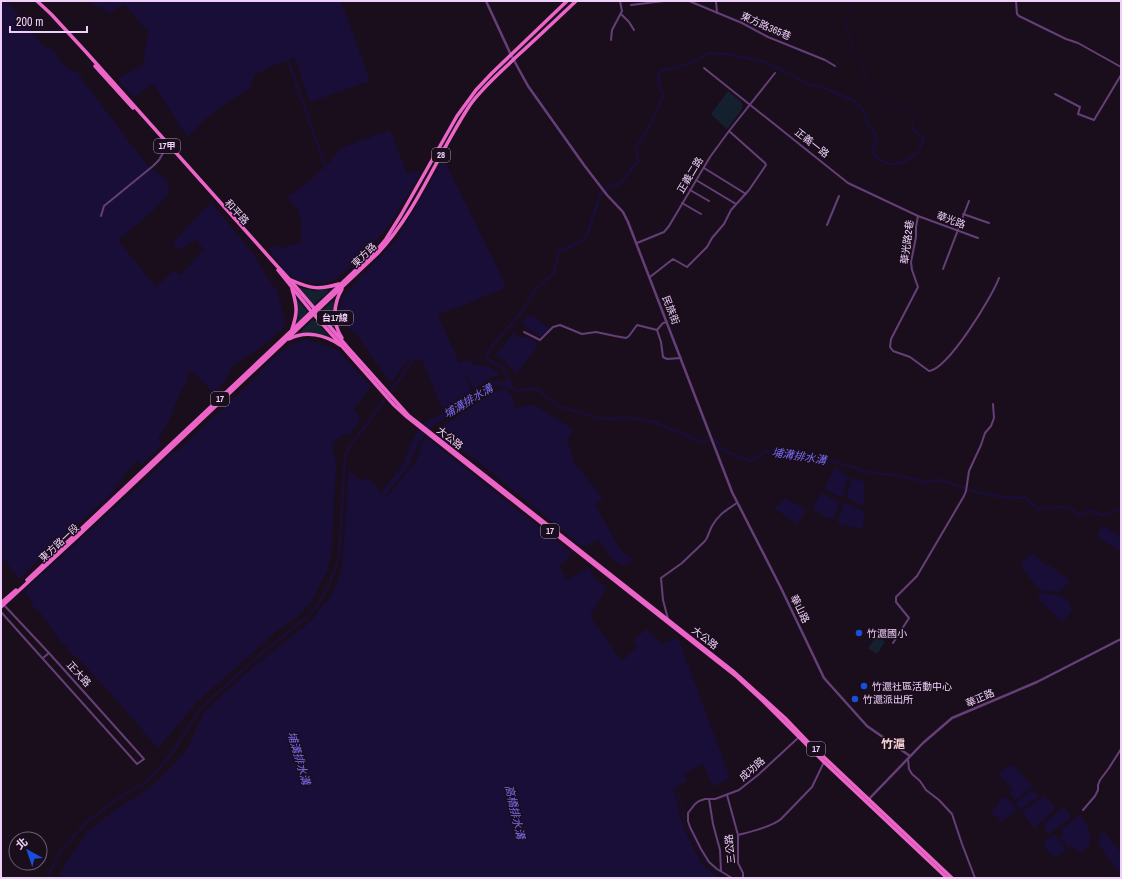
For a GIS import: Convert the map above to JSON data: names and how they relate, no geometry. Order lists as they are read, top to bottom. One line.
{"streets":{"main road":["17甲","28","和平路","東方路","台17線","17","大公路","東方路一段"],"street":["東方路365巷","正義一路","正義二路","華光路","華光路2巷","民族街","華山路","正大路","華正路","成功路","三公路"]},"crossings":[["正義一路","正義二路"],["正義一路","華光路"],["正義一路","華光路2巷"],["正義二路","民族街"],["和平路","東方路"],["和平路","台17線"],["和平路","大公路"],["華光路","華光路2巷"],["東方路","民族街"],["東方路","台17線"],["東方路","東方路一段"],["民族街","華山路"],["大公路","華正路"],["大公路","成功路"],["東方路一段","正大路"],["華山路","華正路"],["成功路","三公路"]],"districts":["竹滬"],"water":["埔溝排水溝","高橋排水溝"],"places":["竹滬國小","竹滬社區活動中心","竹滬派出所"],"scale_bar":"200 m","north":"top left"}
